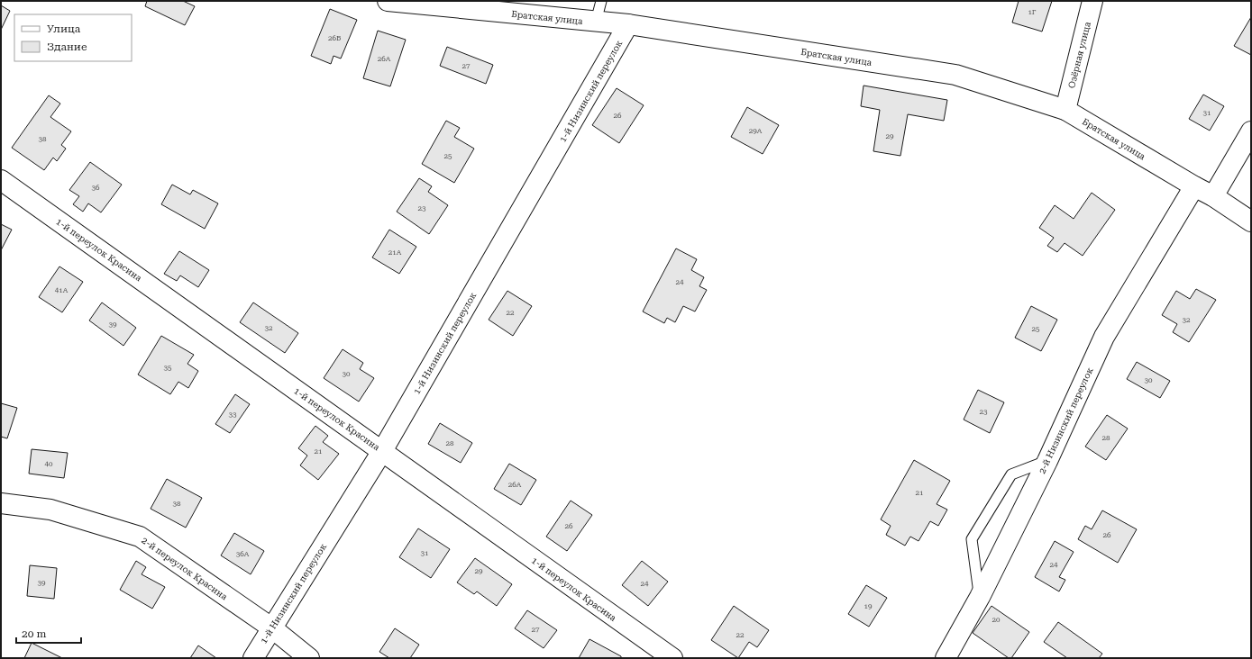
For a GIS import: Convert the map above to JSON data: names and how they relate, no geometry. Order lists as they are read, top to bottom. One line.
{"streets":{"street":["Братская улица","Озёрная улица","1-й Низинский переулок","1-й переулок Красина","2-й Низинский переулок","2-й переулок Красина"]},"crossings":[["Братская улица","Озёрная улица"],["Братская улица","1-й Низинский переулок"],["Братская улица","2-й Низинский переулок"],["1-й Низинский переулок","1-й переулок Красина"],["1-й Низинский переулок","2-й переулок Красина"]],"house_numbers":["1Г","26Б","26А","27","31","26","29А","29","38","25","36","23","21А","24","41А","22","32","39","32","25","35","30","30","23","33","28","28","21","40","26А","21","38","26","26","31","36А","24","29","39","24","19","20","27","22"],"legend":["Улица","Здание"],"scale_bar":"20 m"}
